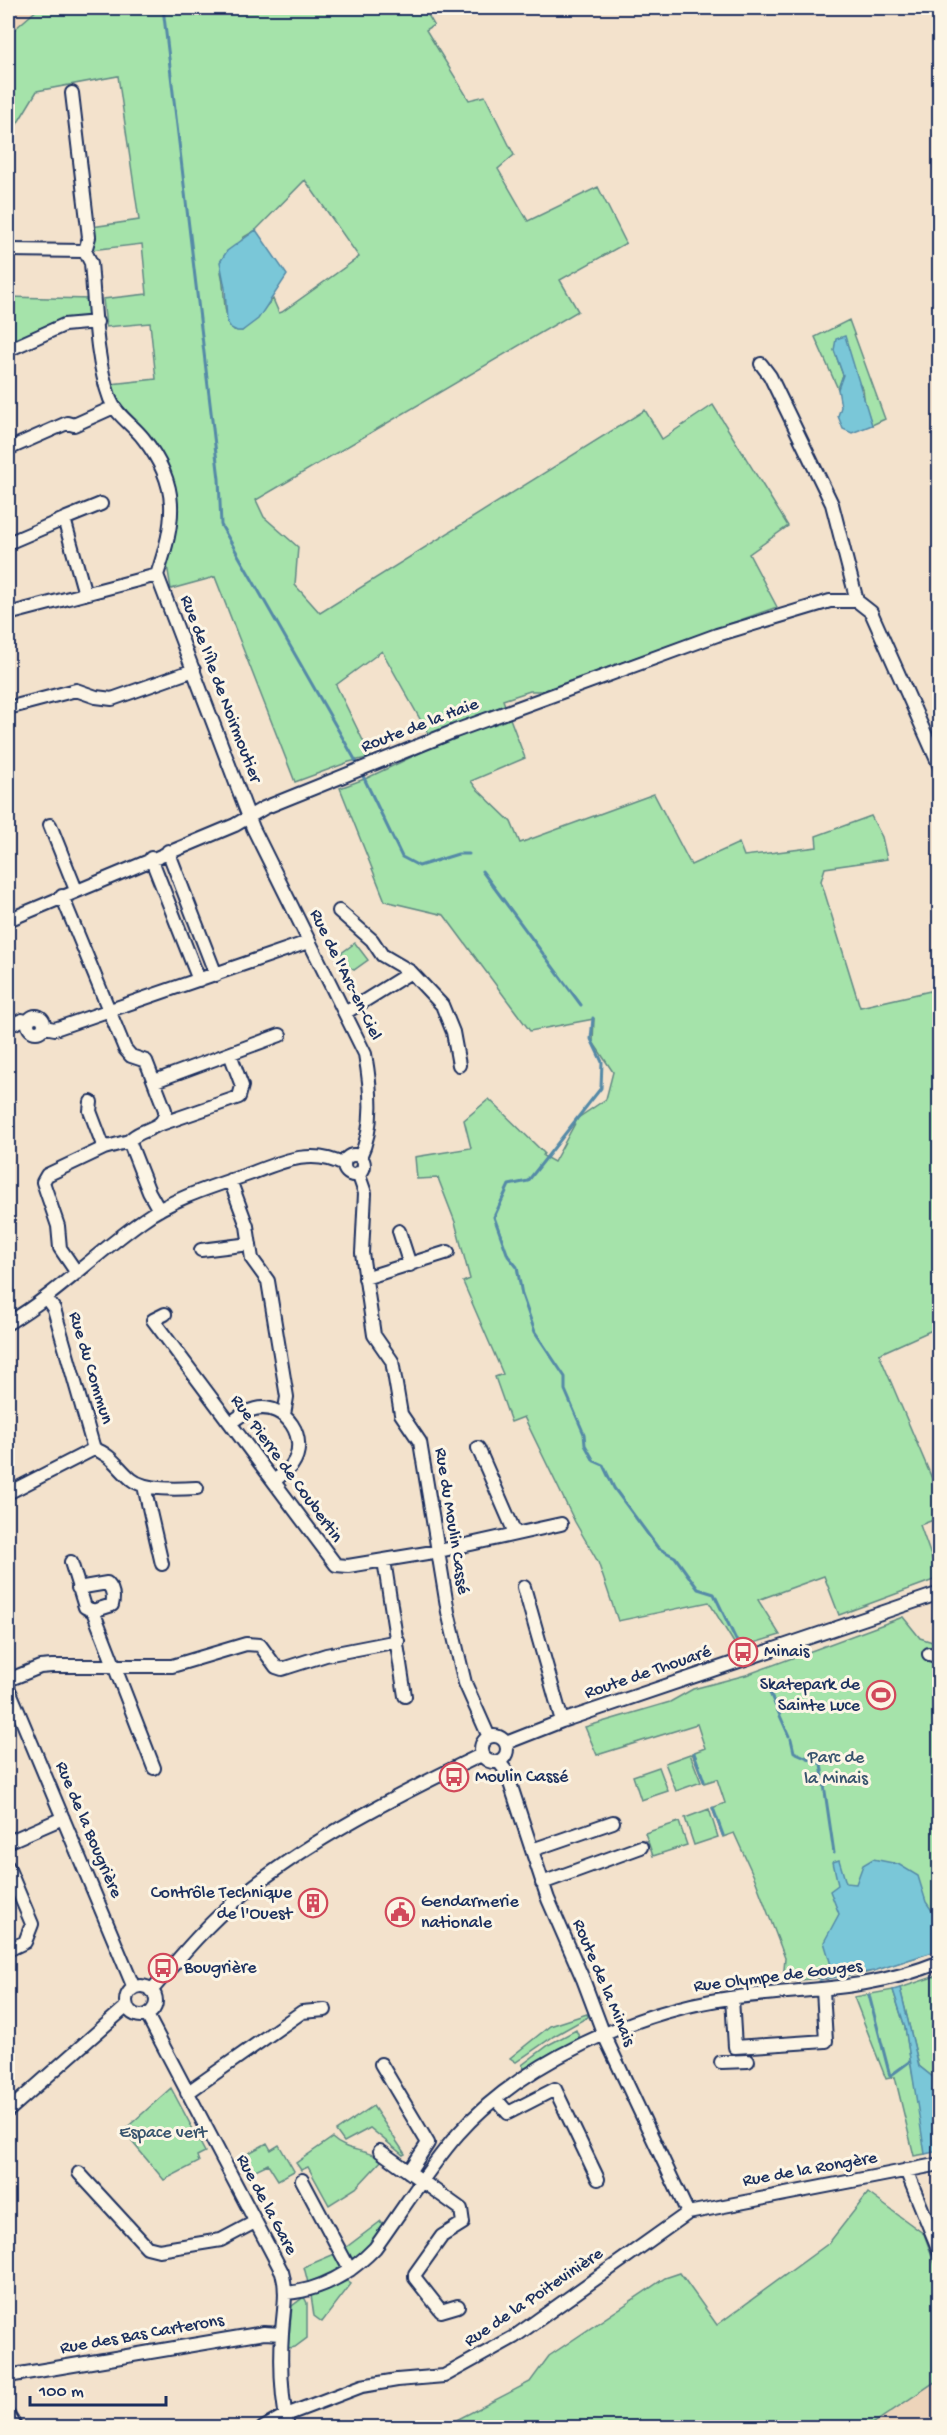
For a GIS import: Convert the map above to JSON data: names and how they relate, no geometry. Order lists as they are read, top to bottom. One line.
{"streets":{"street":["Rue de l'Île de Noirmoutier","Route de la Haie","Rue de l'Arc-en-Ciel","Rue du Commun","Rue Pierre de Coubertin","Rue du Moulin Cassé","Route de Thouaré","Rue de la Bougrière","Rue Olympe de Gouges","Route de la Minais","Rue de la Rongère","Rue de la Gare","Rue de la Poitevinière","Rue des Bas Carterons"]},"crossings":[["Rue de l'Île de Noirmoutier","Route de la Haie"],["Rue de l'Île de Noirmoutier","Rue de l'Arc-en-Ciel"],["Route de la Haie","Rue de l'Arc-en-Ciel"],["Rue de l'Arc-en-Ciel","Rue du Moulin Cassé"],["Rue Pierre de Coubertin","Rue du Moulin Cassé"],["Rue du Moulin Cassé","Route de Thouaré"],["Rue du Moulin Cassé","Route de la Minais"],["Route de Thouaré","Route de la Minais"],["Rue de la Bougrière","Rue de la Gare"],["Rue Olympe de Gouges","Route de la Minais"],["Rue Olympe de Gouges","Rue de la Gare"],["Route de la Minais","Rue de la Rongère"],["Route de la Minais","Rue de la Poitevinière"],["Rue de la Rongère","Rue de la Poitevinière"],["Rue de la Gare","Rue de la Poitevinière"],["Rue de la Gare","Rue des Bas Carterons"]],"parks":["Parc de la Minais","Espace vert"],"places":{"bus stop":["Minais","Moulin Cassé","Bougrière"],"sports":["Skatepark de Sainte Luce"],"building":["Contrôle Technique de l'Ouest"],"public building":["Gendarmerie nationale"]},"scale_bar":"100 m"}
